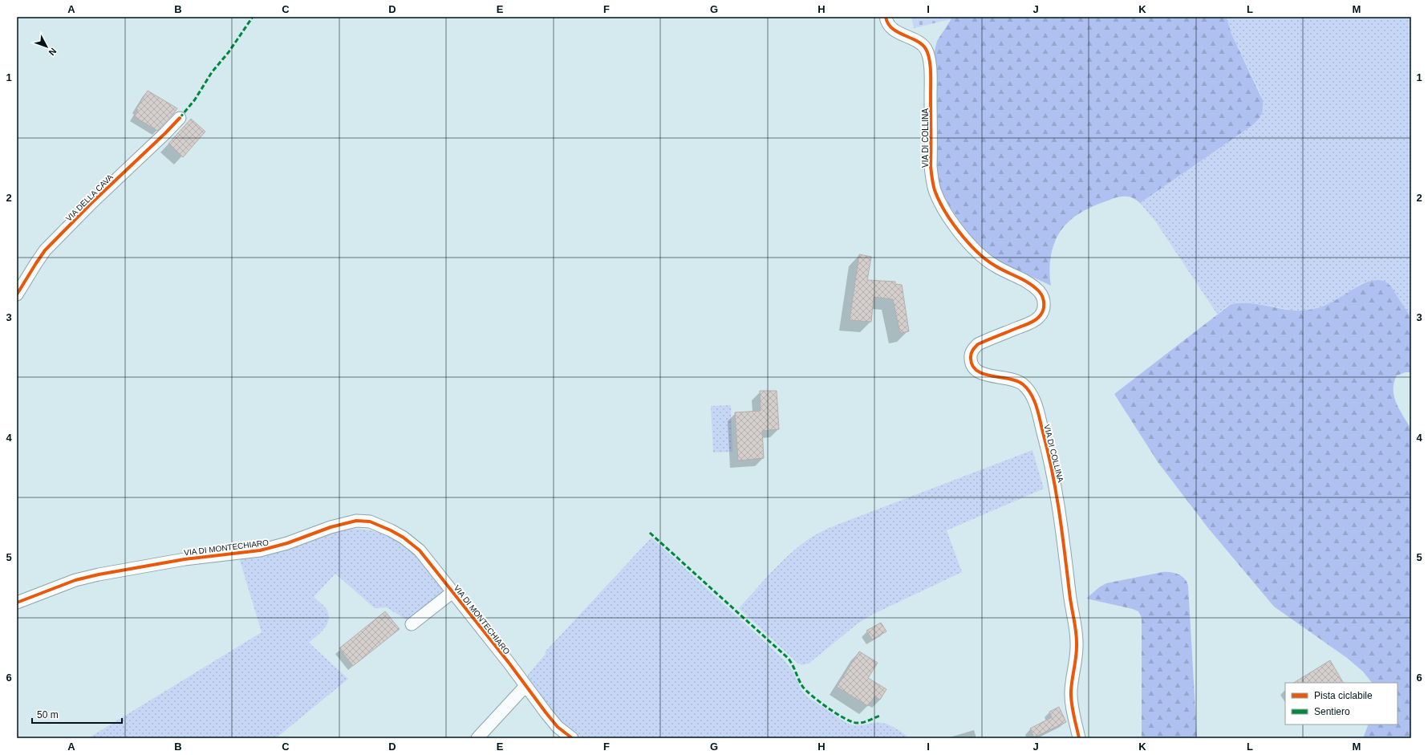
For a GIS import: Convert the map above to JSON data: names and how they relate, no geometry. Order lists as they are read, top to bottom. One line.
{"streets":{"street":["VIA DI COLLINA","VIA DELLA CAVA","VIA DI MONTECHIARO"]},"legend":["Pista ciclabile","Sentiero"],"scale_bar":"50 m","north":"bottom right","grid":{"columns":["A","B","C","D","E","F","G","H","I","J","K","L","M"],"rows":["1","2","3","4","5","6"]}}
